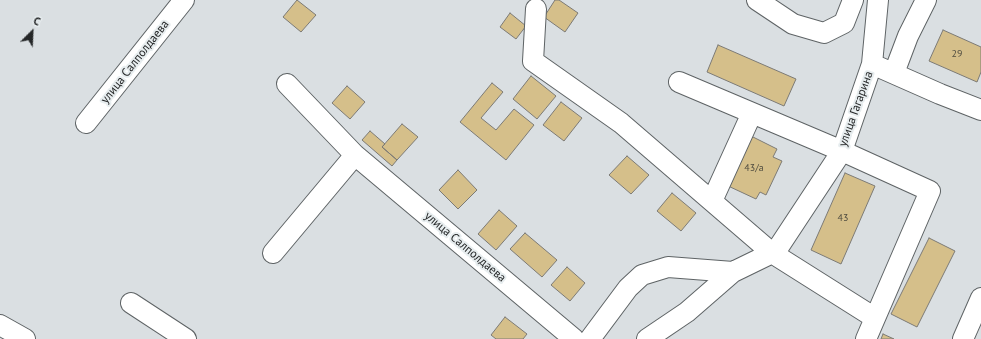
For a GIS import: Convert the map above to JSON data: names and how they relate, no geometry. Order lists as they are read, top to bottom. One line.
{"streets":{"street":["улица Салполдаева","улица Гагарина"]},"house_numbers":["29","43/a","43"],"north":"top right"}
